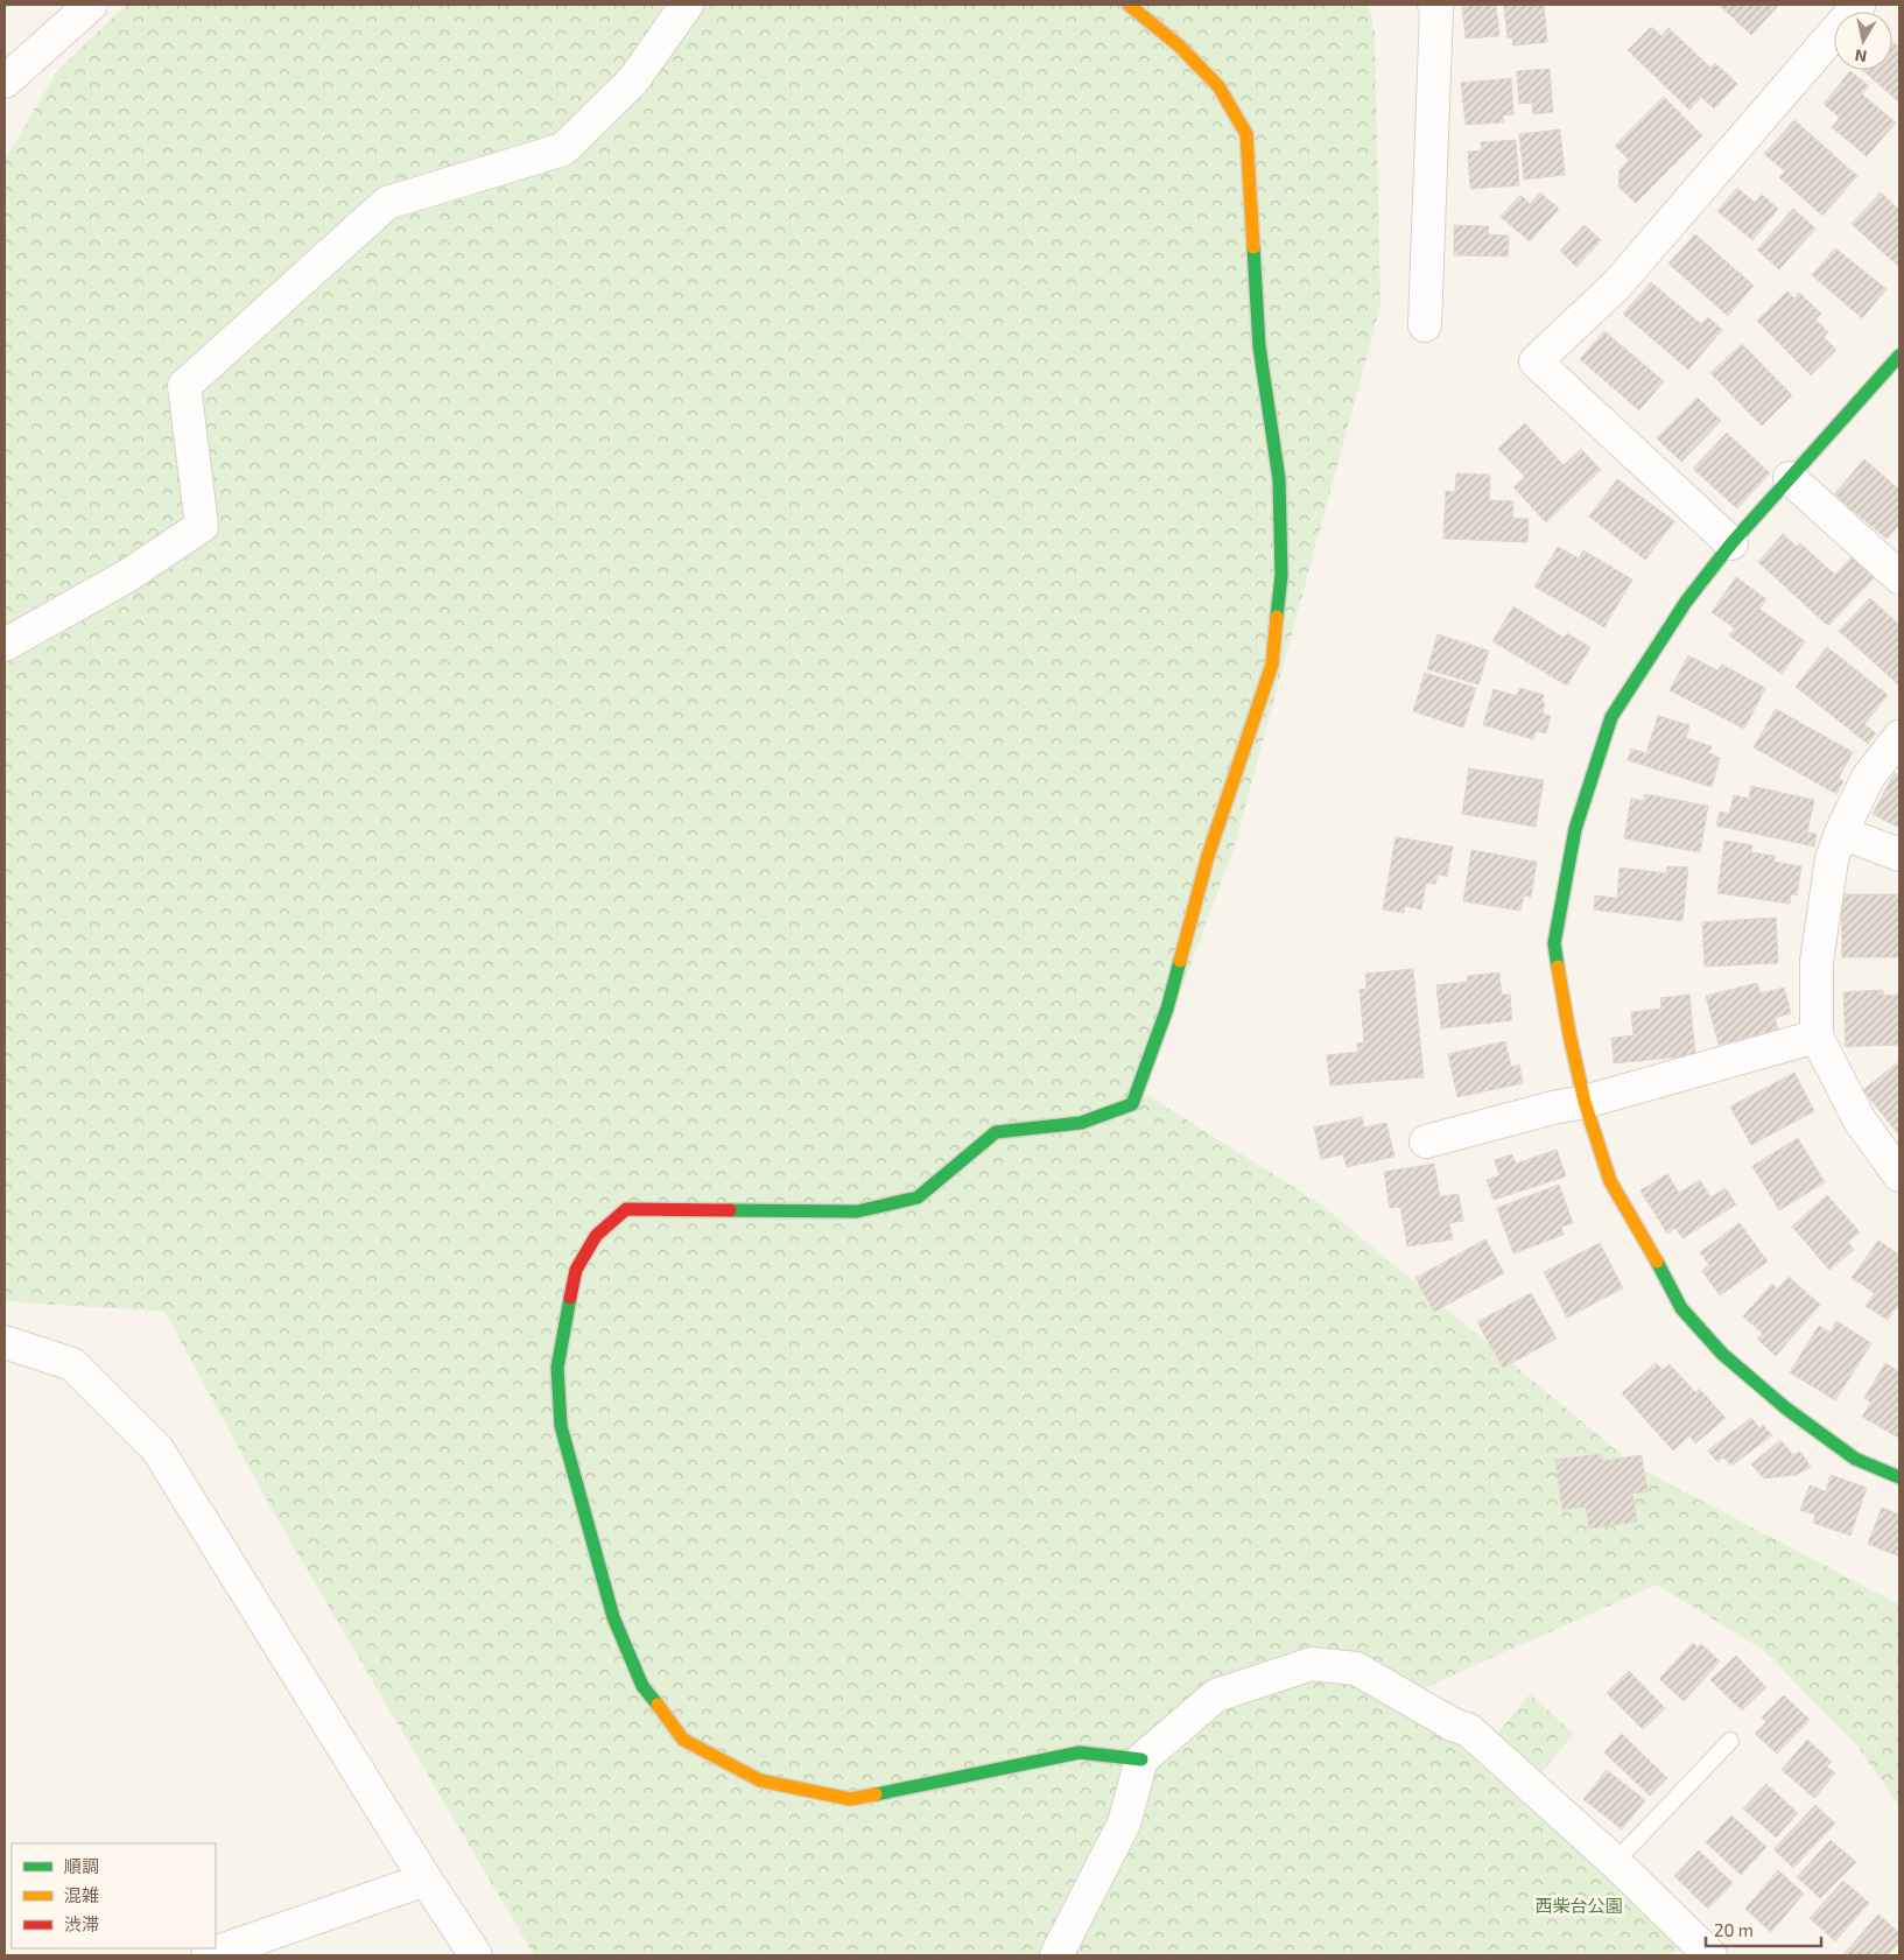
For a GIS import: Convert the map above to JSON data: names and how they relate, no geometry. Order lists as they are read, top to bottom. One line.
{"parks":["西柴台公園"],"legend":["順調","混雑","渋滞"],"scale_bar":"20 m","north":"bottom"}
